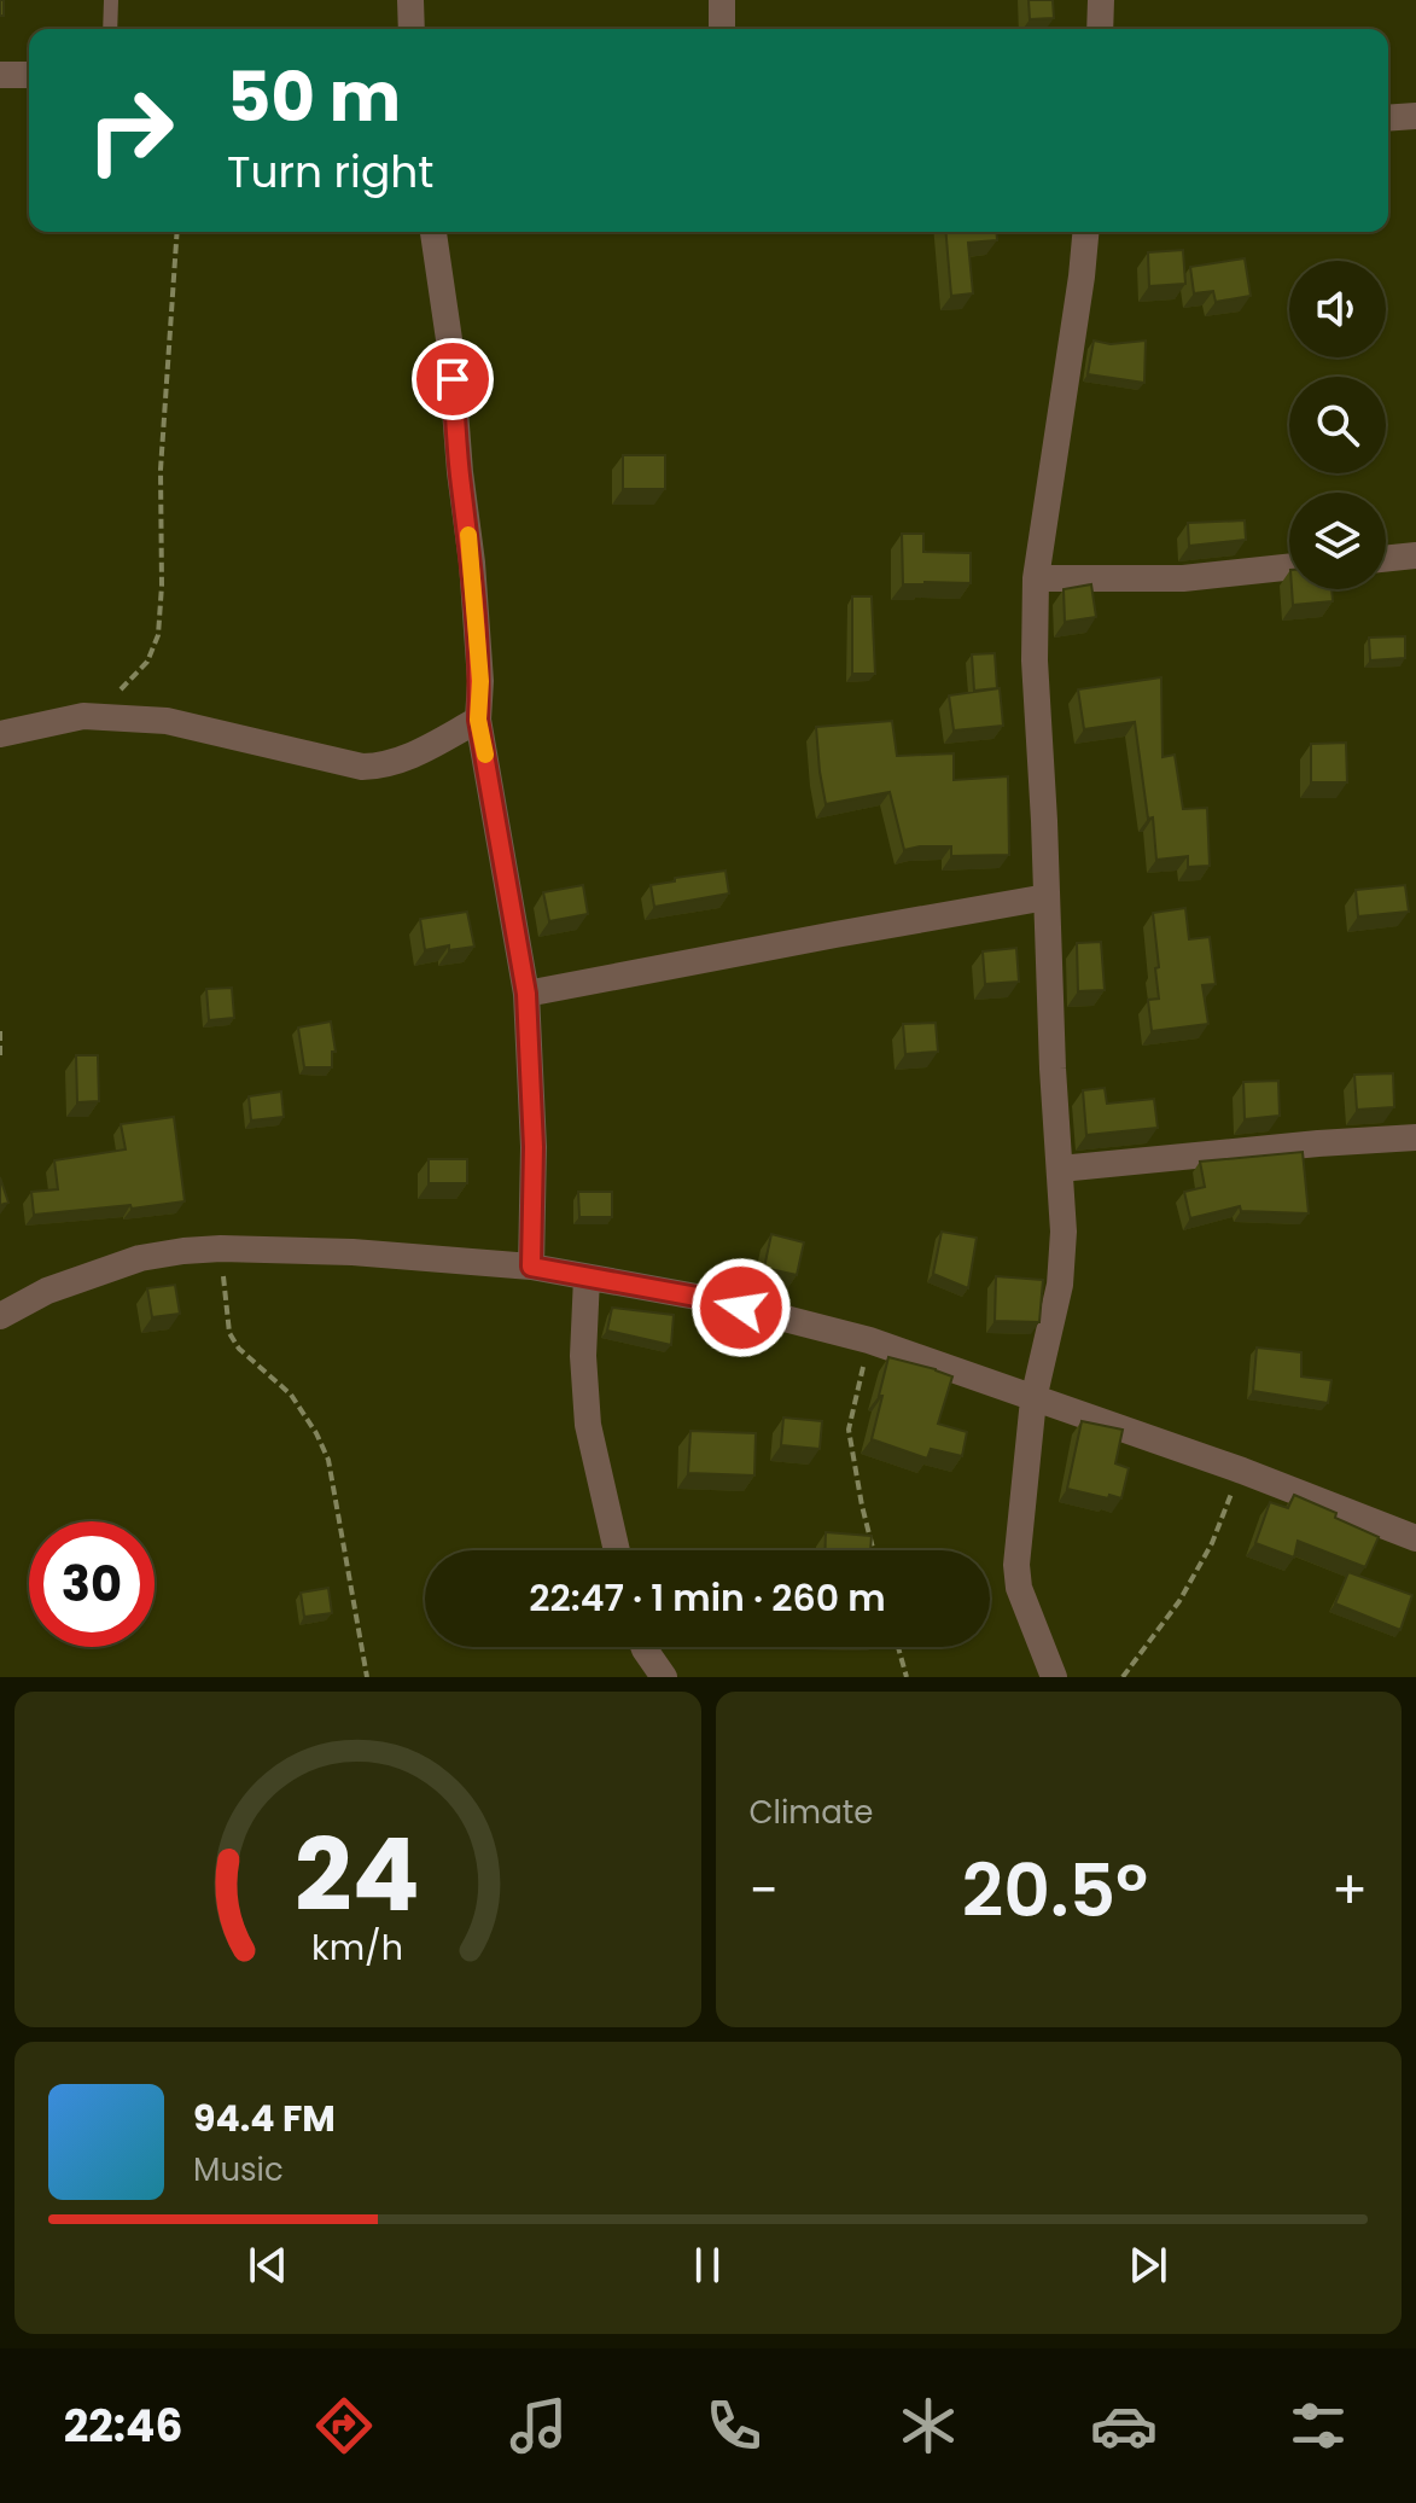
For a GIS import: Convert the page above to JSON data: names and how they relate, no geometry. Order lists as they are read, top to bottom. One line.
{"page":{"turn":["50 m","Turn right"],"limit":"30","trip":"22:47 · 1 min · 260 m","tile":"Climate","heat":["−","20.5°","+"],"song":["94.4 FM","Music"],"tabs":"22:46","gauge":["24","km/h"]}}
